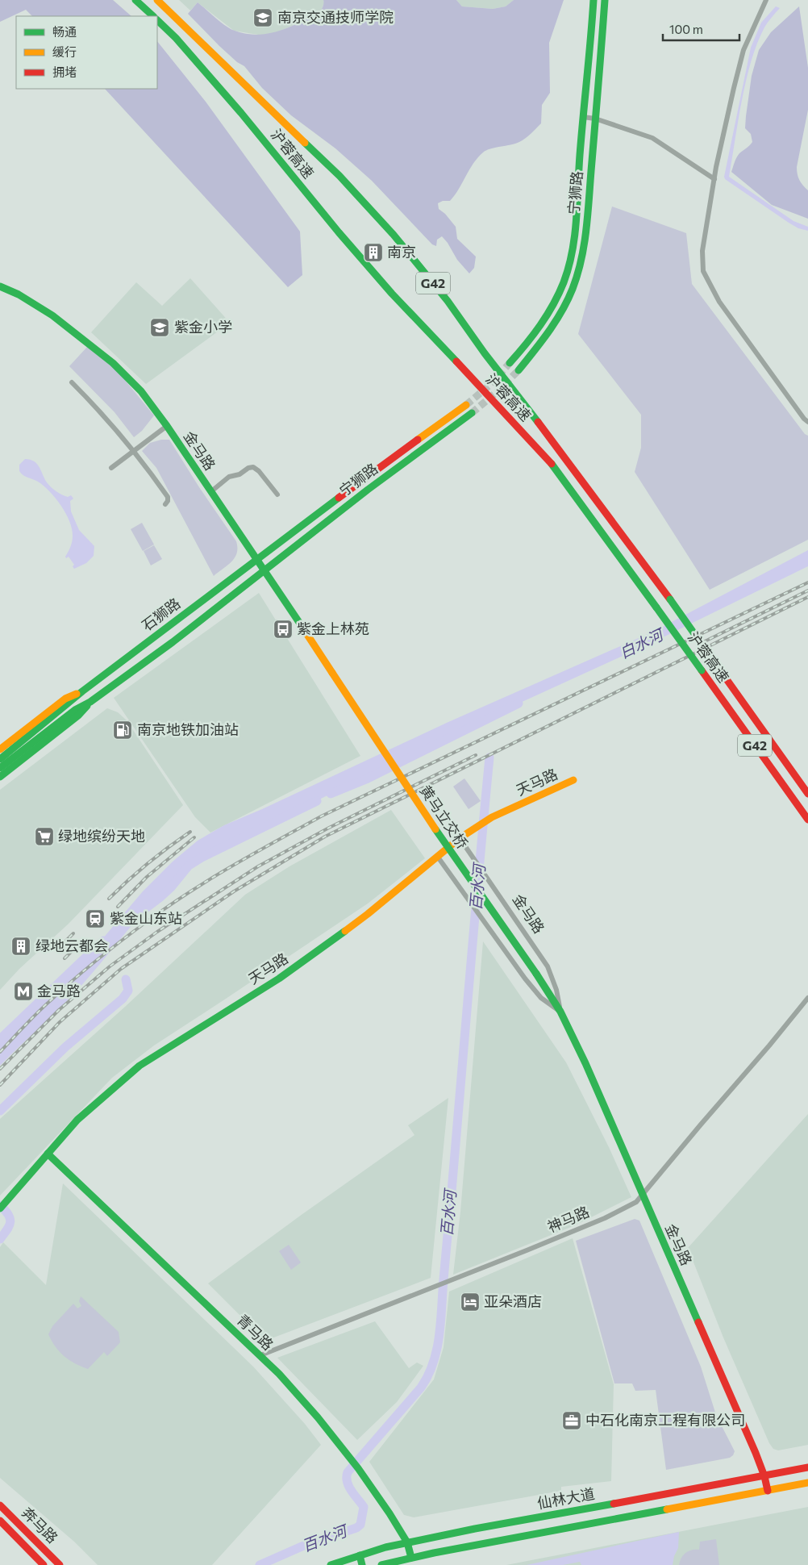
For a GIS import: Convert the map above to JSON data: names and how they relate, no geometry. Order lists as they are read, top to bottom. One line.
{"streets":{"main road":["沪蓉高速","宁狮路","G42","金马路","石狮路","天马路","黄马立交桥","青马路","仙林大道","奔马路"],"street":["神马路"]},"crossings":[["宁狮路","金马路"],["宁狮路","石狮路"],["金马路","石狮路"],["金马路","天马路"],["金马路","黄马立交桥"],["金马路","神马路"],["金马路","仙林大道"],["天马路","青马路"],["神马路","青马路"],["青马路","仙林大道"]],"water":["白水河","百水河"],"places":{"school or university":["南京交通技师学院","紫金小学"],"building":["南京","绿地云都会"],"bus stop":["紫金上林苑"],"fuel station":["南京地铁加油站"],"supermarket":["绿地缤纷天地"],"station":["紫金山东站"],"metro station":["金马路"],"hotel":["亚朵酒店"],"office":["中石化南京工程有限公司"]},"legend":["畅通","缓行","拥堵"],"scale_bar":"100 m"}
